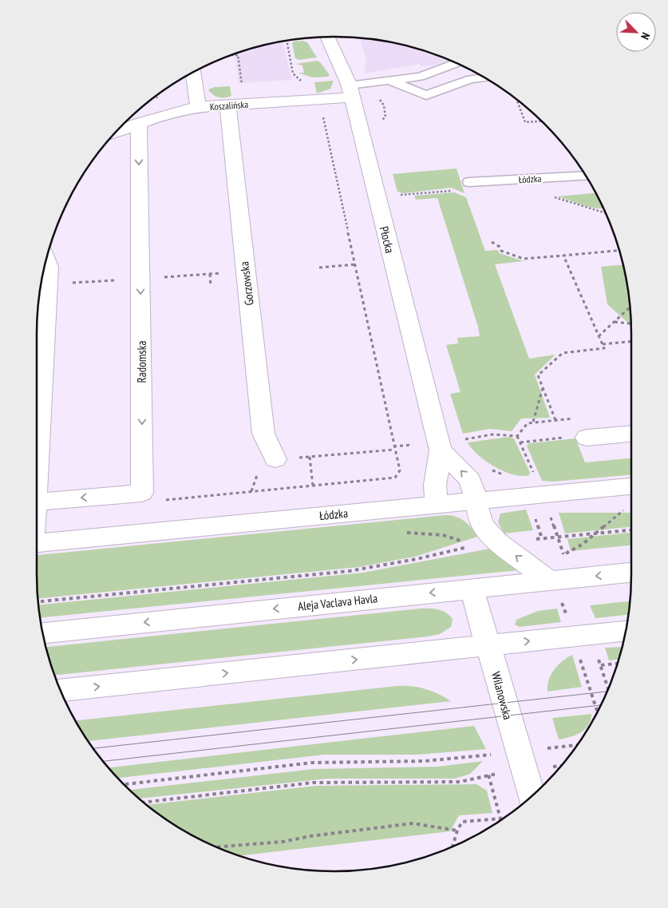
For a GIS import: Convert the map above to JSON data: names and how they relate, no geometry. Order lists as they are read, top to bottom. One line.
{"streets":{"street":["Koszalińska","Łódzka","Płocka","Gorzowska","Radomska","Aleja Vaclava Havla","Wilanowska"]},"crossings":[["Koszalińska","Płocka"],["Koszalińska","Gorzowska"],["Koszalińska","Radomska"],["Łódzka","Płocka"],["Aleja Vaclava Havla","Wilanowska"]],"north":"bottom right"}
